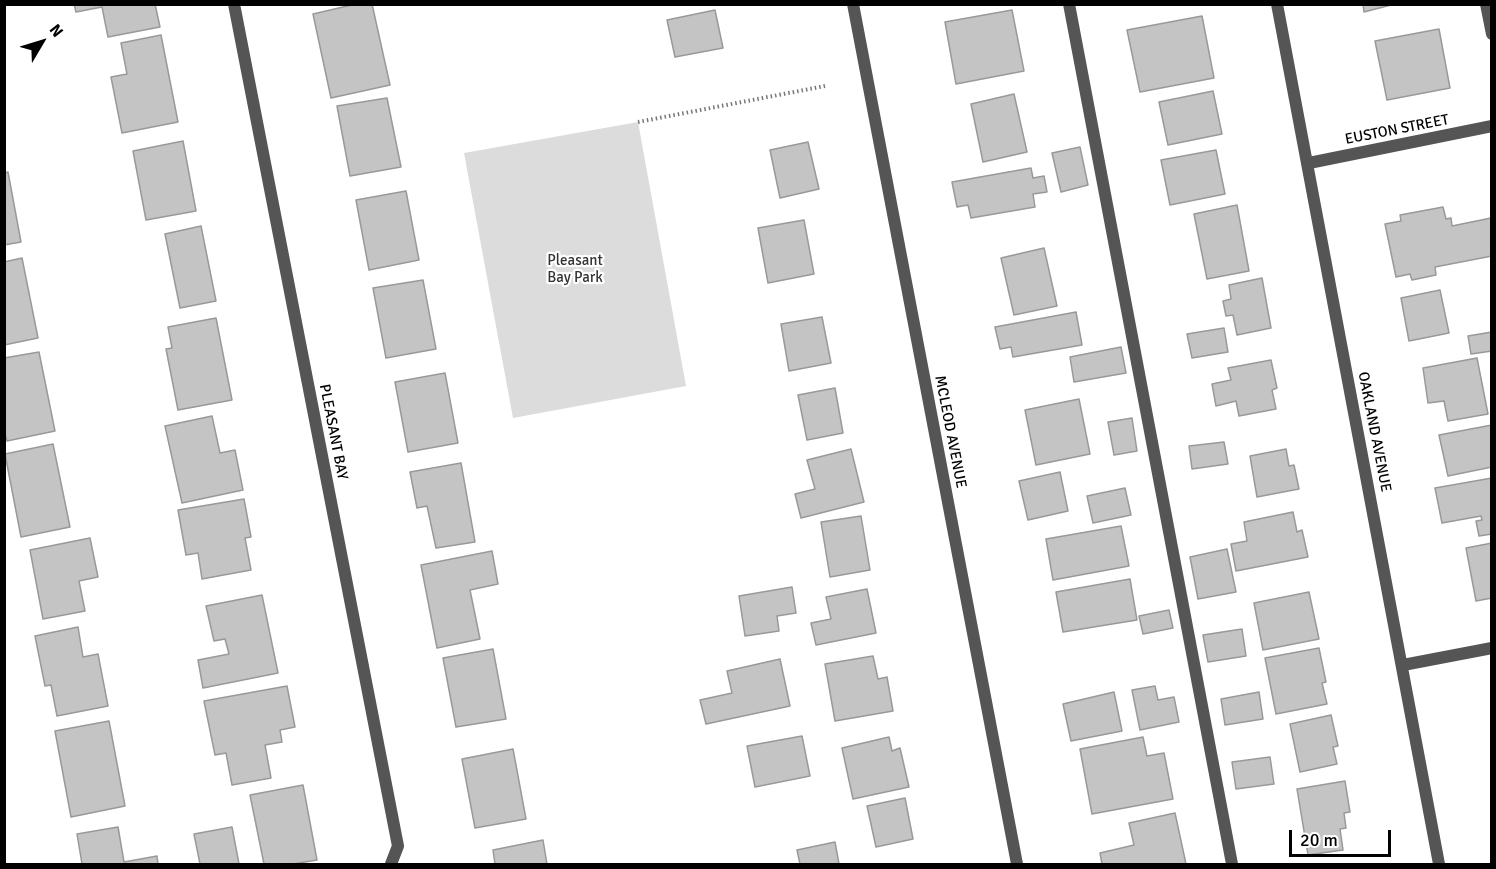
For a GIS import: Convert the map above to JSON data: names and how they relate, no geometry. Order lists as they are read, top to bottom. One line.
{"streets":{"street":["EUSTON STREET","PLEASANT BAY","MCLEOD AVENUE","OAKLAND AVENUE"]},"crossings":[["EUSTON STREET","OAKLAND AVENUE"]],"parks":["Pleasant Bay Park"],"scale_bar":"20 m","north":"top right"}
